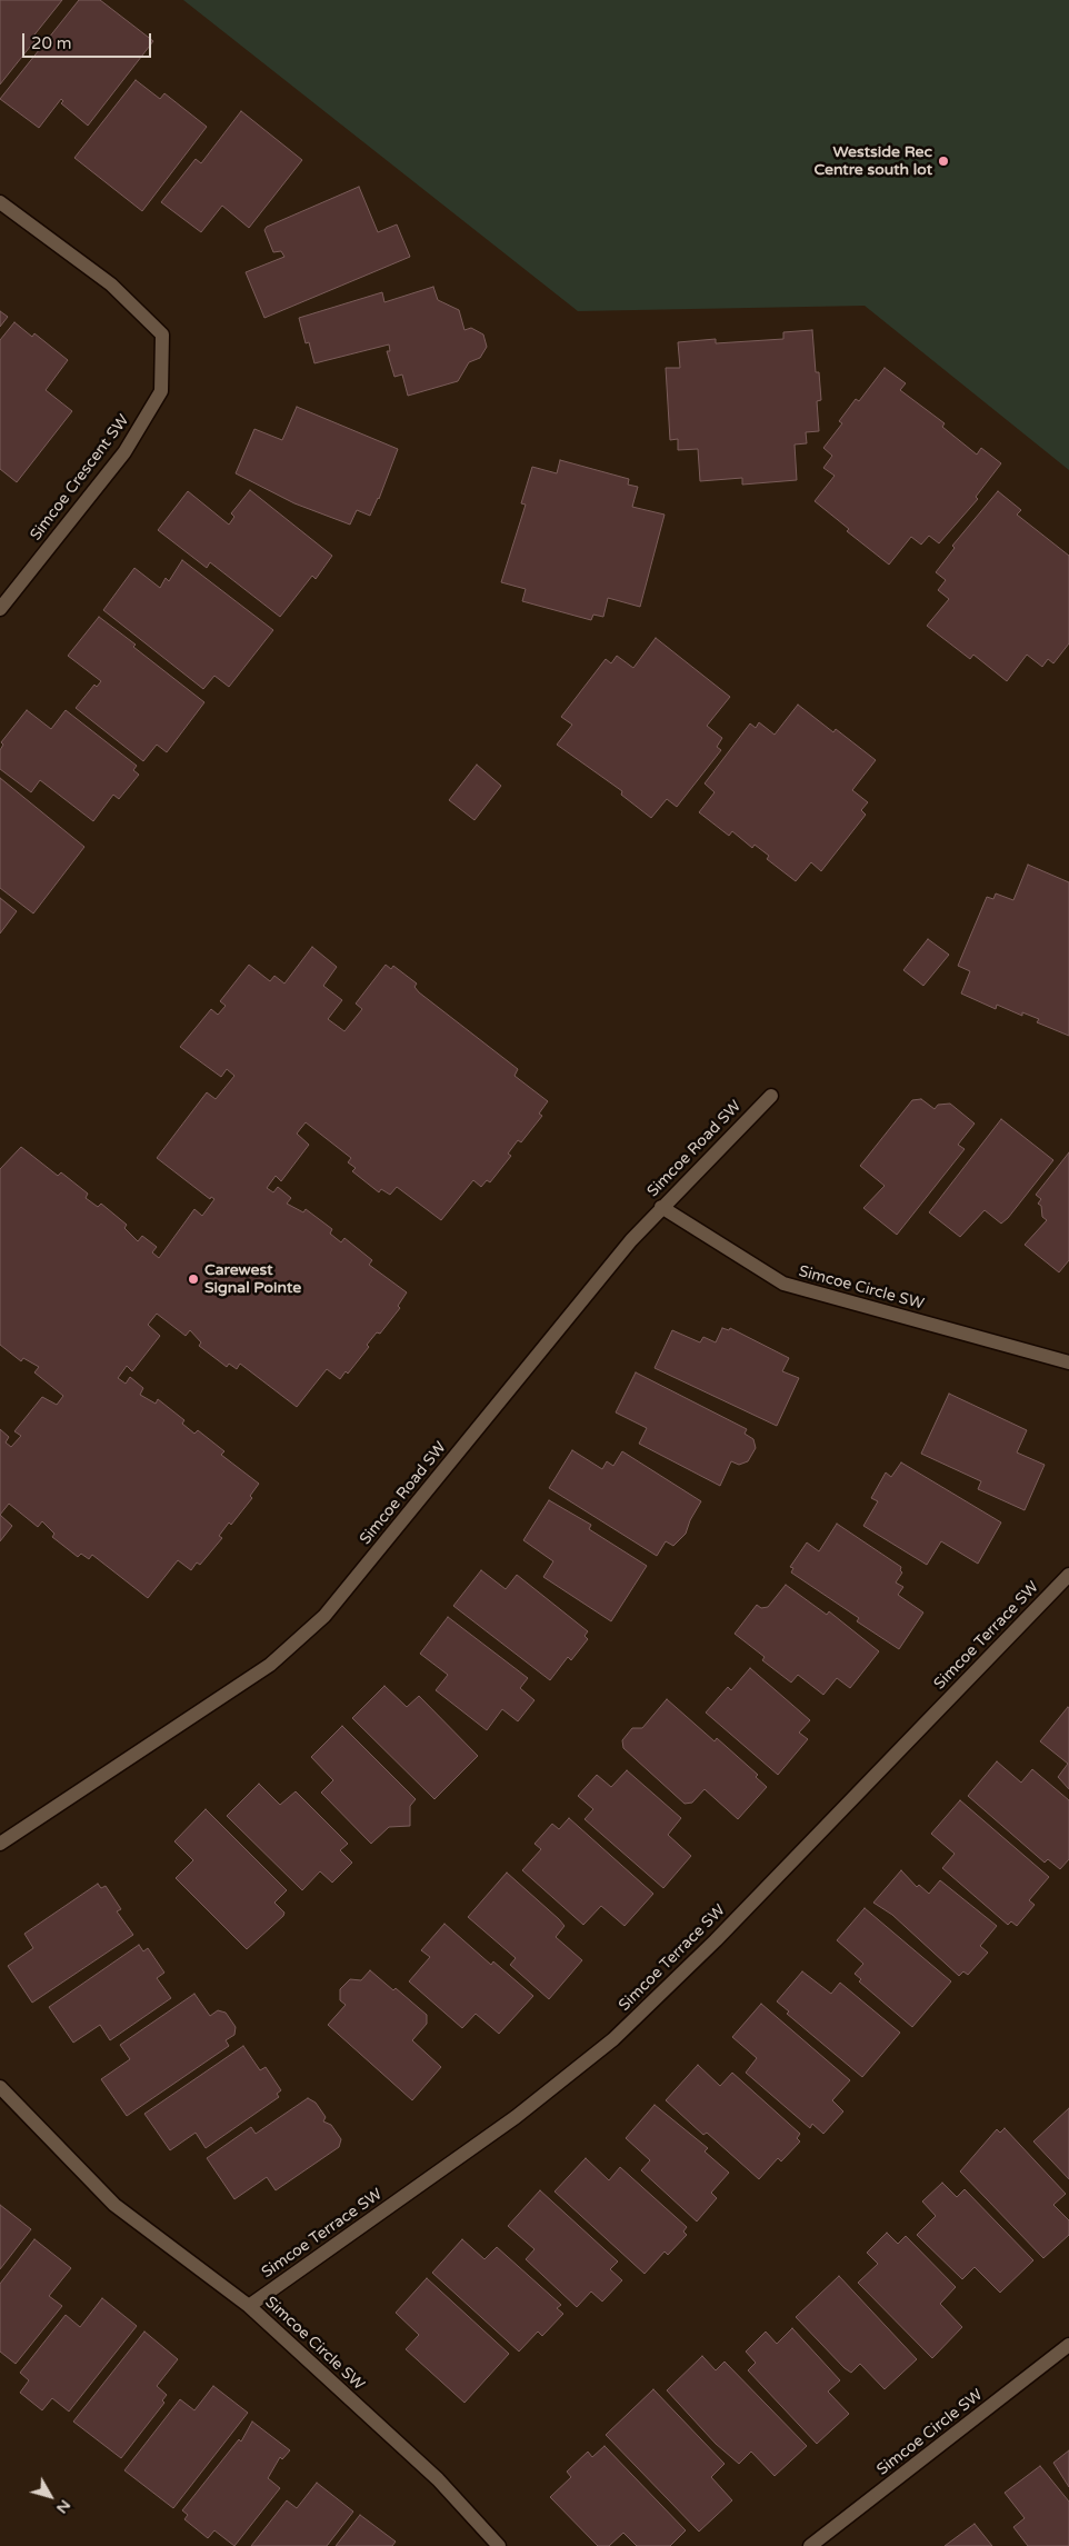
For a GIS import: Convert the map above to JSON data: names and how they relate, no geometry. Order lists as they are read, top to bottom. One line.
{"streets":{"street":["Simcoe Crescent SW","Simcoe Road SW","Simcoe Circle SW","Simcoe Terrace SW"]},"crossings":[["Simcoe Road SW","Simcoe Circle SW"],["Simcoe Circle SW","Simcoe Terrace SW"]],"places":["Westside Rec Centre south lot","Carewest Signal Pointe"],"scale_bar":"20 m","north":"bottom right"}
